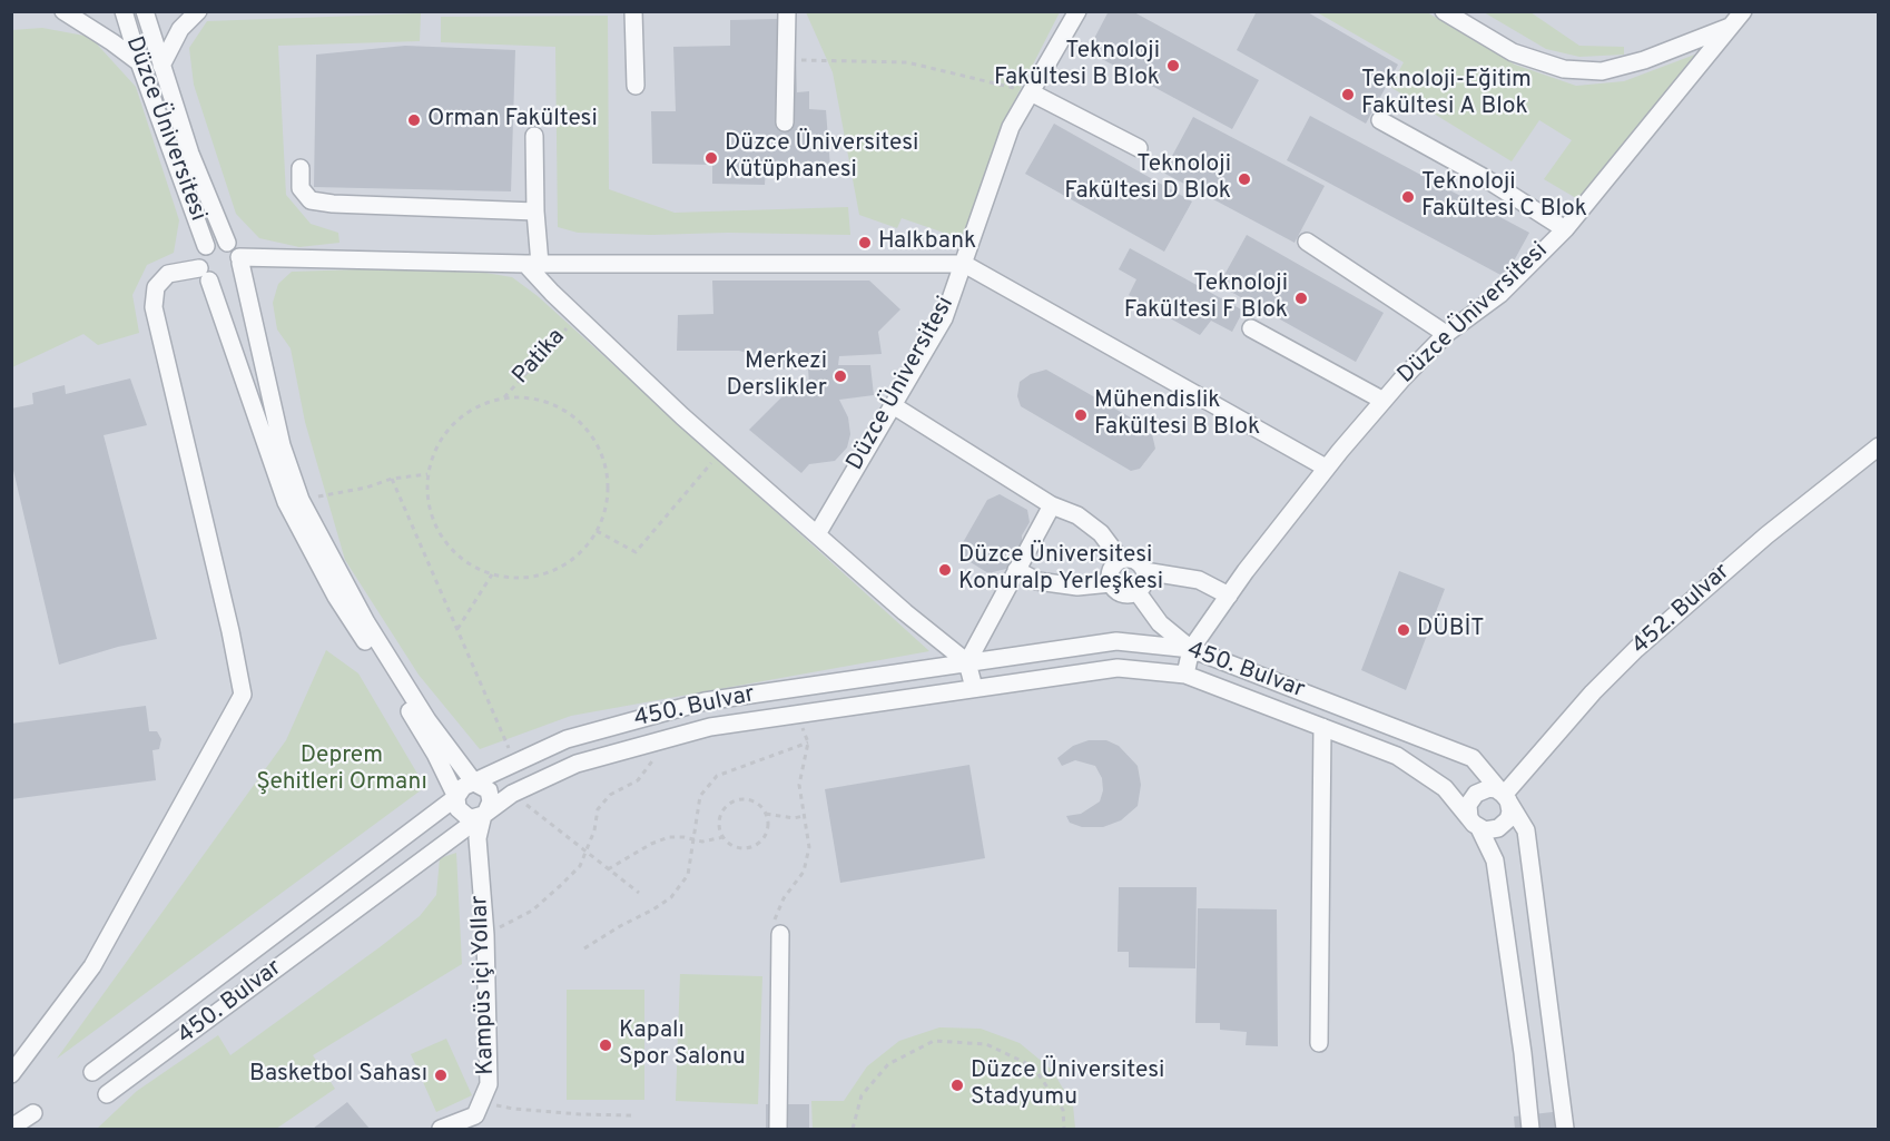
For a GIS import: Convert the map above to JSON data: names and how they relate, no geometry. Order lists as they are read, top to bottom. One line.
{"streets":{"street":["Düzce Üniversitesi","452. Bulvar","450. Bulvar","Kampüs içi Yollar"],"path":["Patika"]},"crossings":[["Düzce Üniversitesi","450. Bulvar"],["452. Bulvar","450. Bulvar"],["450. Bulvar","Kampüs içi Yollar"]],"parks":["Deprem Şehitleri Ormanı"],"places":["Teknoloji Fakültesi B Blok","Teknoloji-Eğitim Fakültesi A Blok","Orman Fakültesi","Düzce Üniversitesi Kütüphanesi","Teknoloji Fakültesi D Blok","Teknoloji Fakültesi C Blok","Halkbank","Teknoloji Fakültesi F Blok","Merkezi Derslikler","Mühendislik Fakültesi B Blok","Düzce Üniversitesi Konuralp Yerleşkesi","DÜBİT","Kapalı Spor Salonu","Basketbol Sahası","Düzce Üniversitesi Stadyumu"]}
